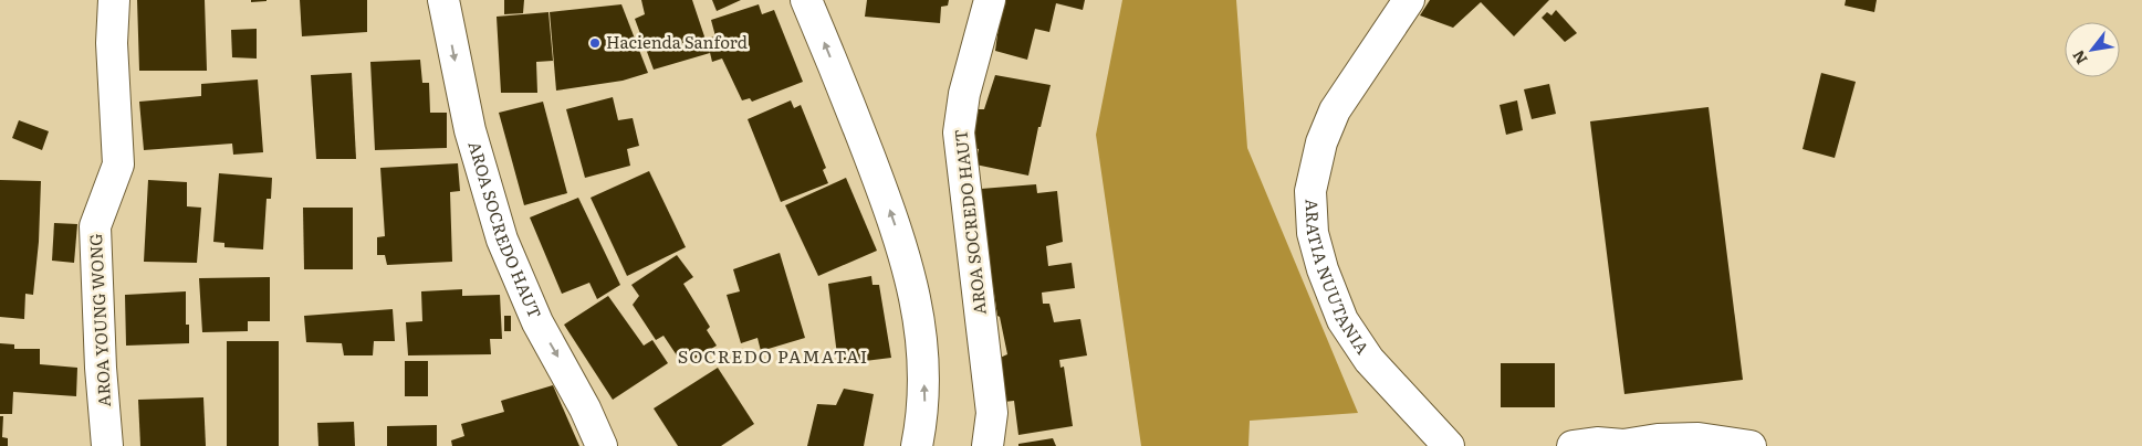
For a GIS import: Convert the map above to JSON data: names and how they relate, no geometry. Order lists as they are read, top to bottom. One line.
{"streets":{"street":["AROA SOCREDO HAUT","ARATIA NUUTANIA","AROA YOUNG WONG"]},"one_way":["AROA SOCREDO HAUT"],"districts":["SOCREDO PAMATAI"],"places":["Hacienda Sanford"],"north":"bottom left"}
